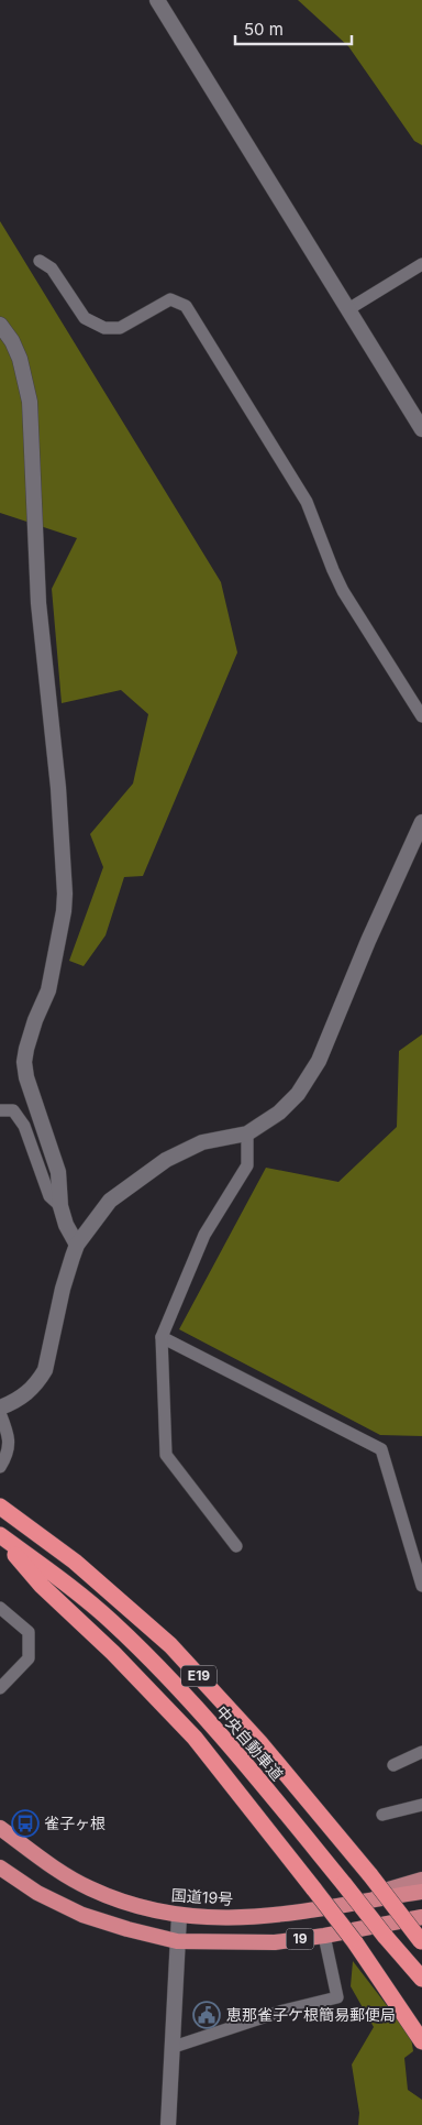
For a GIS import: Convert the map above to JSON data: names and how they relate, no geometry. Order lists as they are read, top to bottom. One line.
{"streets":{"highway":["E19","中央自動車道","国道19号","19"]},"places":{"bus stop":["雀子ヶ根"],"public building":["恵那雀子ケ根簡易郵便局"]},"scale_bar":"50 m"}
